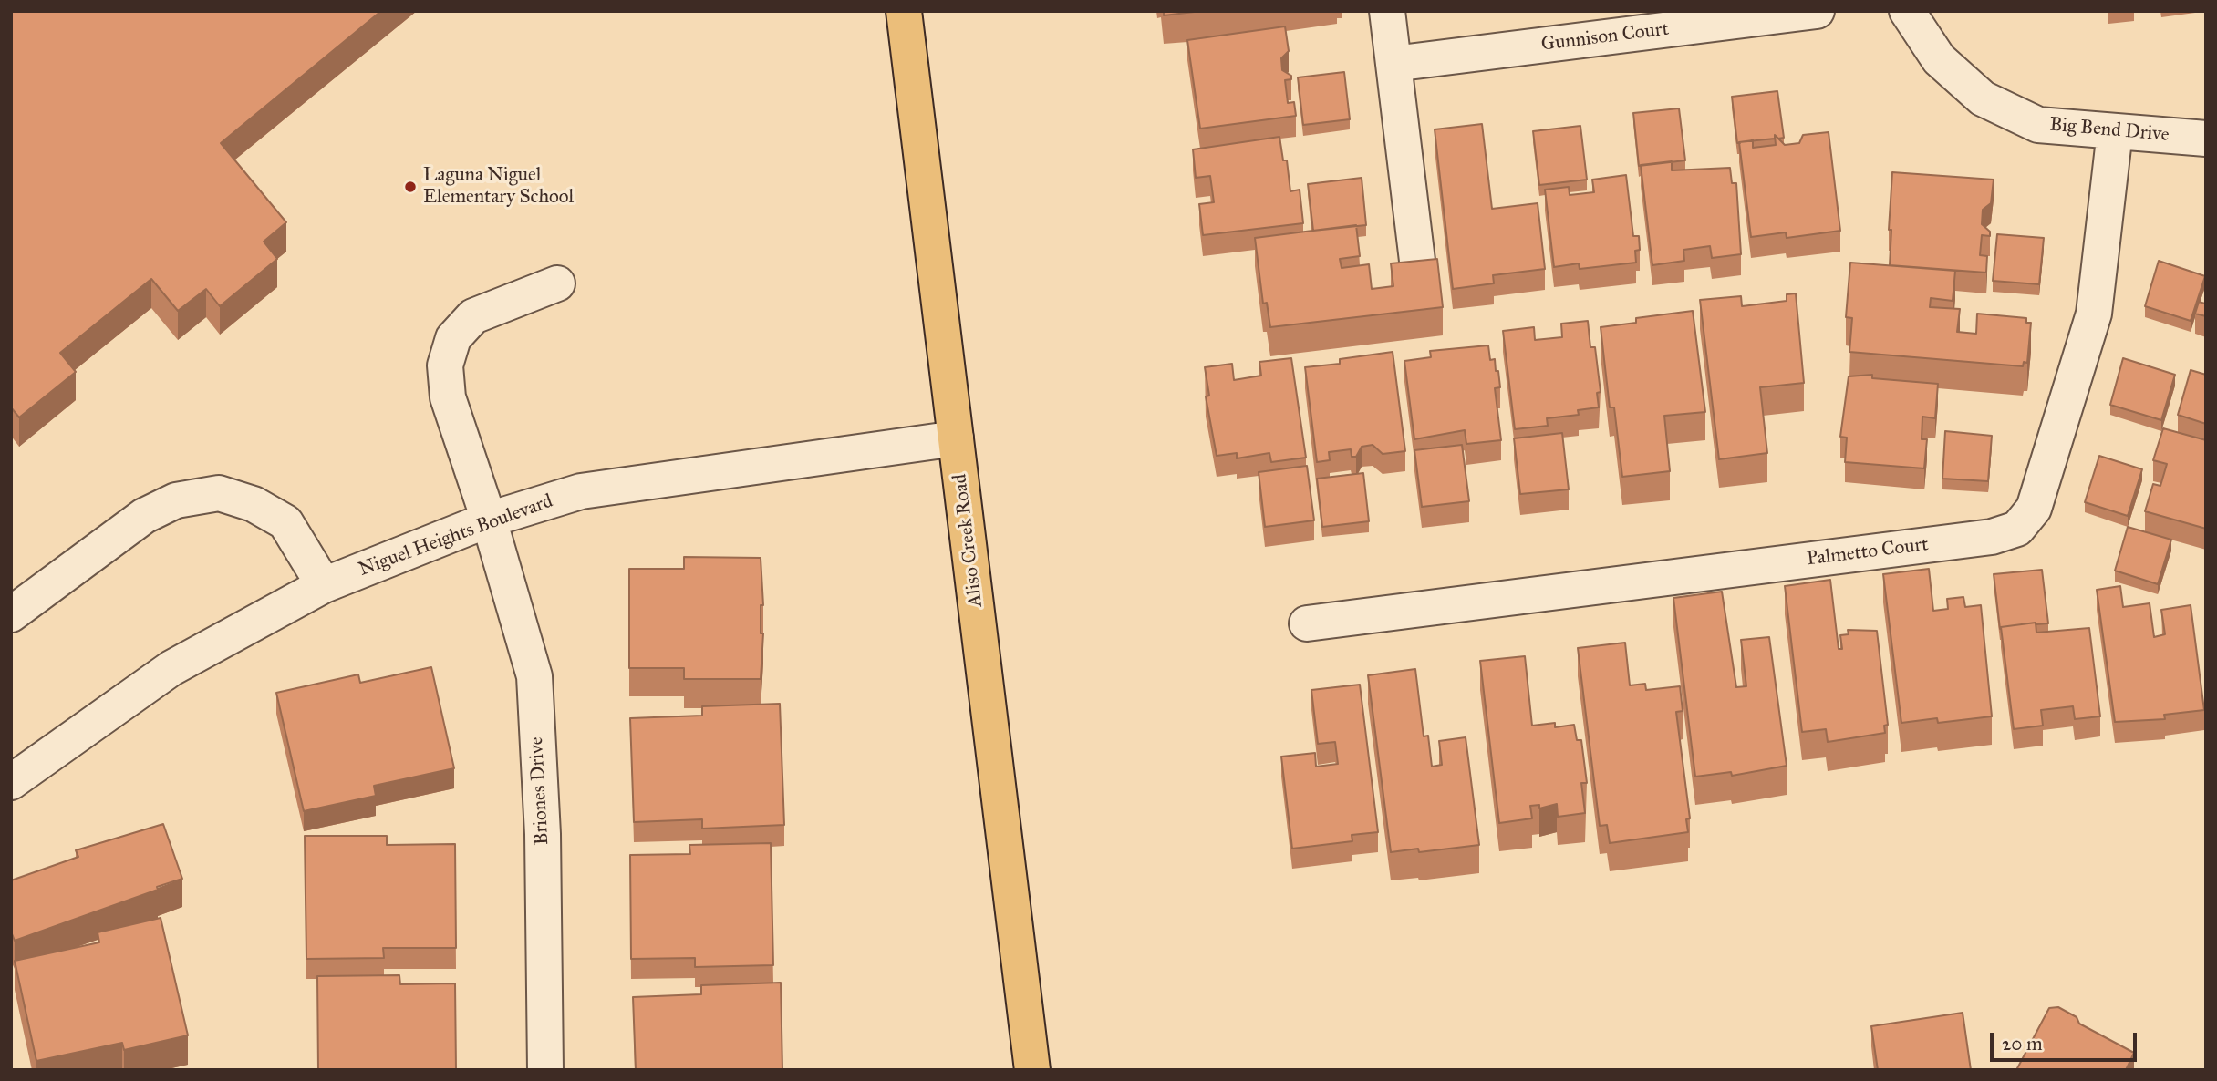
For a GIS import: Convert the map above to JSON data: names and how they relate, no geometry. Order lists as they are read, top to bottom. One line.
{"streets":{"main road":["Aliso Creek Road"],"street":["Gunnison Court","Big Bend Drive","Niguel Heights Boulevard","Palmetto Court","Briones Drive"]},"crossings":[["Big Bend Drive","Palmetto Court"],["Niguel Heights Boulevard","Aliso Creek Road"],["Niguel Heights Boulevard","Briones Drive"]],"places":["Laguna Niguel Elementary School"],"scale_bar":"20 m"}
